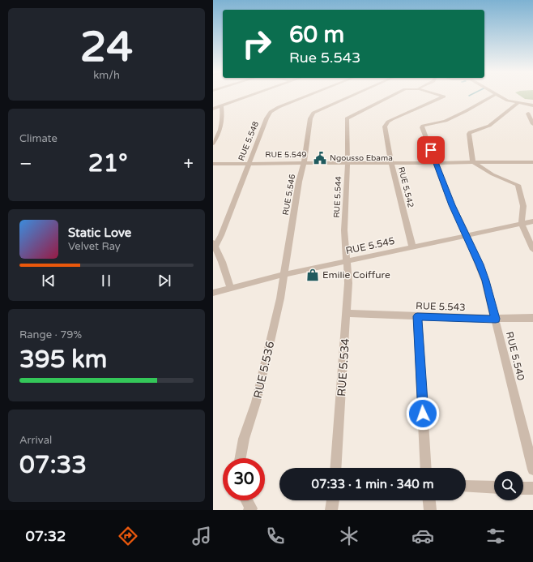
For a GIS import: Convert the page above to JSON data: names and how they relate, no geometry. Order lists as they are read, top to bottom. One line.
{"streets":{"street":["RUE 5.548","RUE 5.549","RUE 5.542","RUE 5.546","RUE 5.544","RUE 5.545","RUE 5.543","RUE 5.540","RUE 5.534","RUE 5.536"]},"crossings":[["RUE 5.548","RUE 5.549"],["RUE 5.549","RUE 5.542"],["RUE 5.549","RUE 5.546"],["RUE 5.549","RUE 5.544"],["RUE 5.549","RUE 5.540"],["RUE 5.542","RUE 5.545"],["RUE 5.546","RUE 5.545"],["RUE 5.546","RUE 5.536"],["RUE 5.544","RUE 5.545"],["RUE 5.544","RUE 5.534"],["RUE 5.545","RUE 5.540"],["RUE 5.545","RUE 5.534"],["RUE 5.545","RUE 5.536"],["RUE 5.543","RUE 5.540"],["RUE 5.543","RUE 5.534"]],"places":{"public building":["Ngousso Ebama"],"shop":["Emilie Coiffure"]},"page":{"tile":[["24","km/h"],"Climate",["Range · 79%","395 km"],["Arrival","07:33"]],"turn":["60 m","Rue 5.543"],"heat":["−","21°","+"],"song":["Static Love","Velvet Ray"],"limit":"30","trip":"07:33 · 1 min · 340 m","tabs":"07:32"}}
